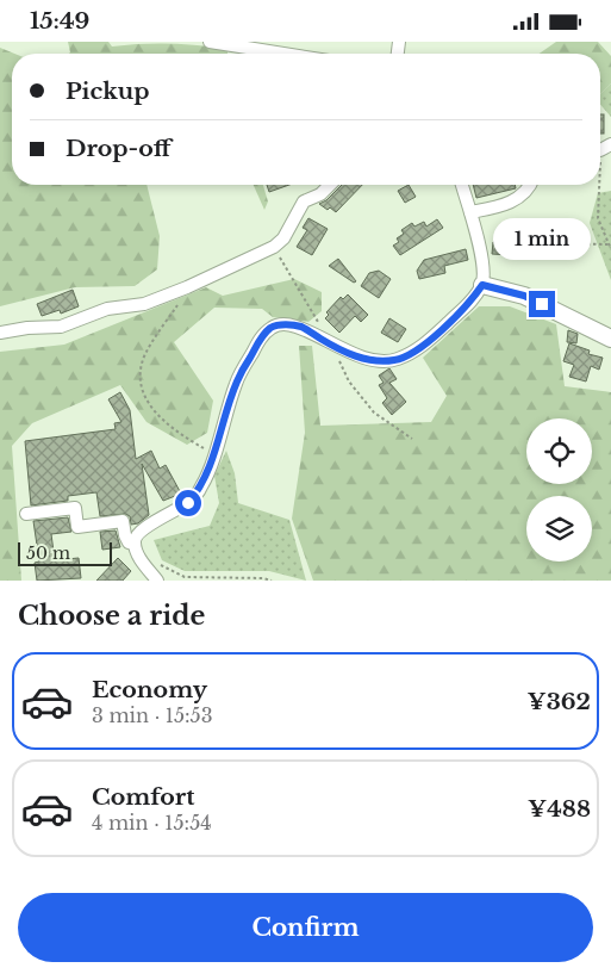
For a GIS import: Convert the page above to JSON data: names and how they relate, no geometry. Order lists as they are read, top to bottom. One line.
{"scale_bar":"50 m","page":{"status":"15:49","banner":["Pickup","Drop-off"],"bubble":"1 min","scale":"50 m","heading":"Choose a ride","list":[{"name":"Economy","note":"3 min · 15:53","value":"¥362"},{"name":"Comfort","note":"4 min · 15:54","value":"¥488"}],"buttons":"Confirm"}}
